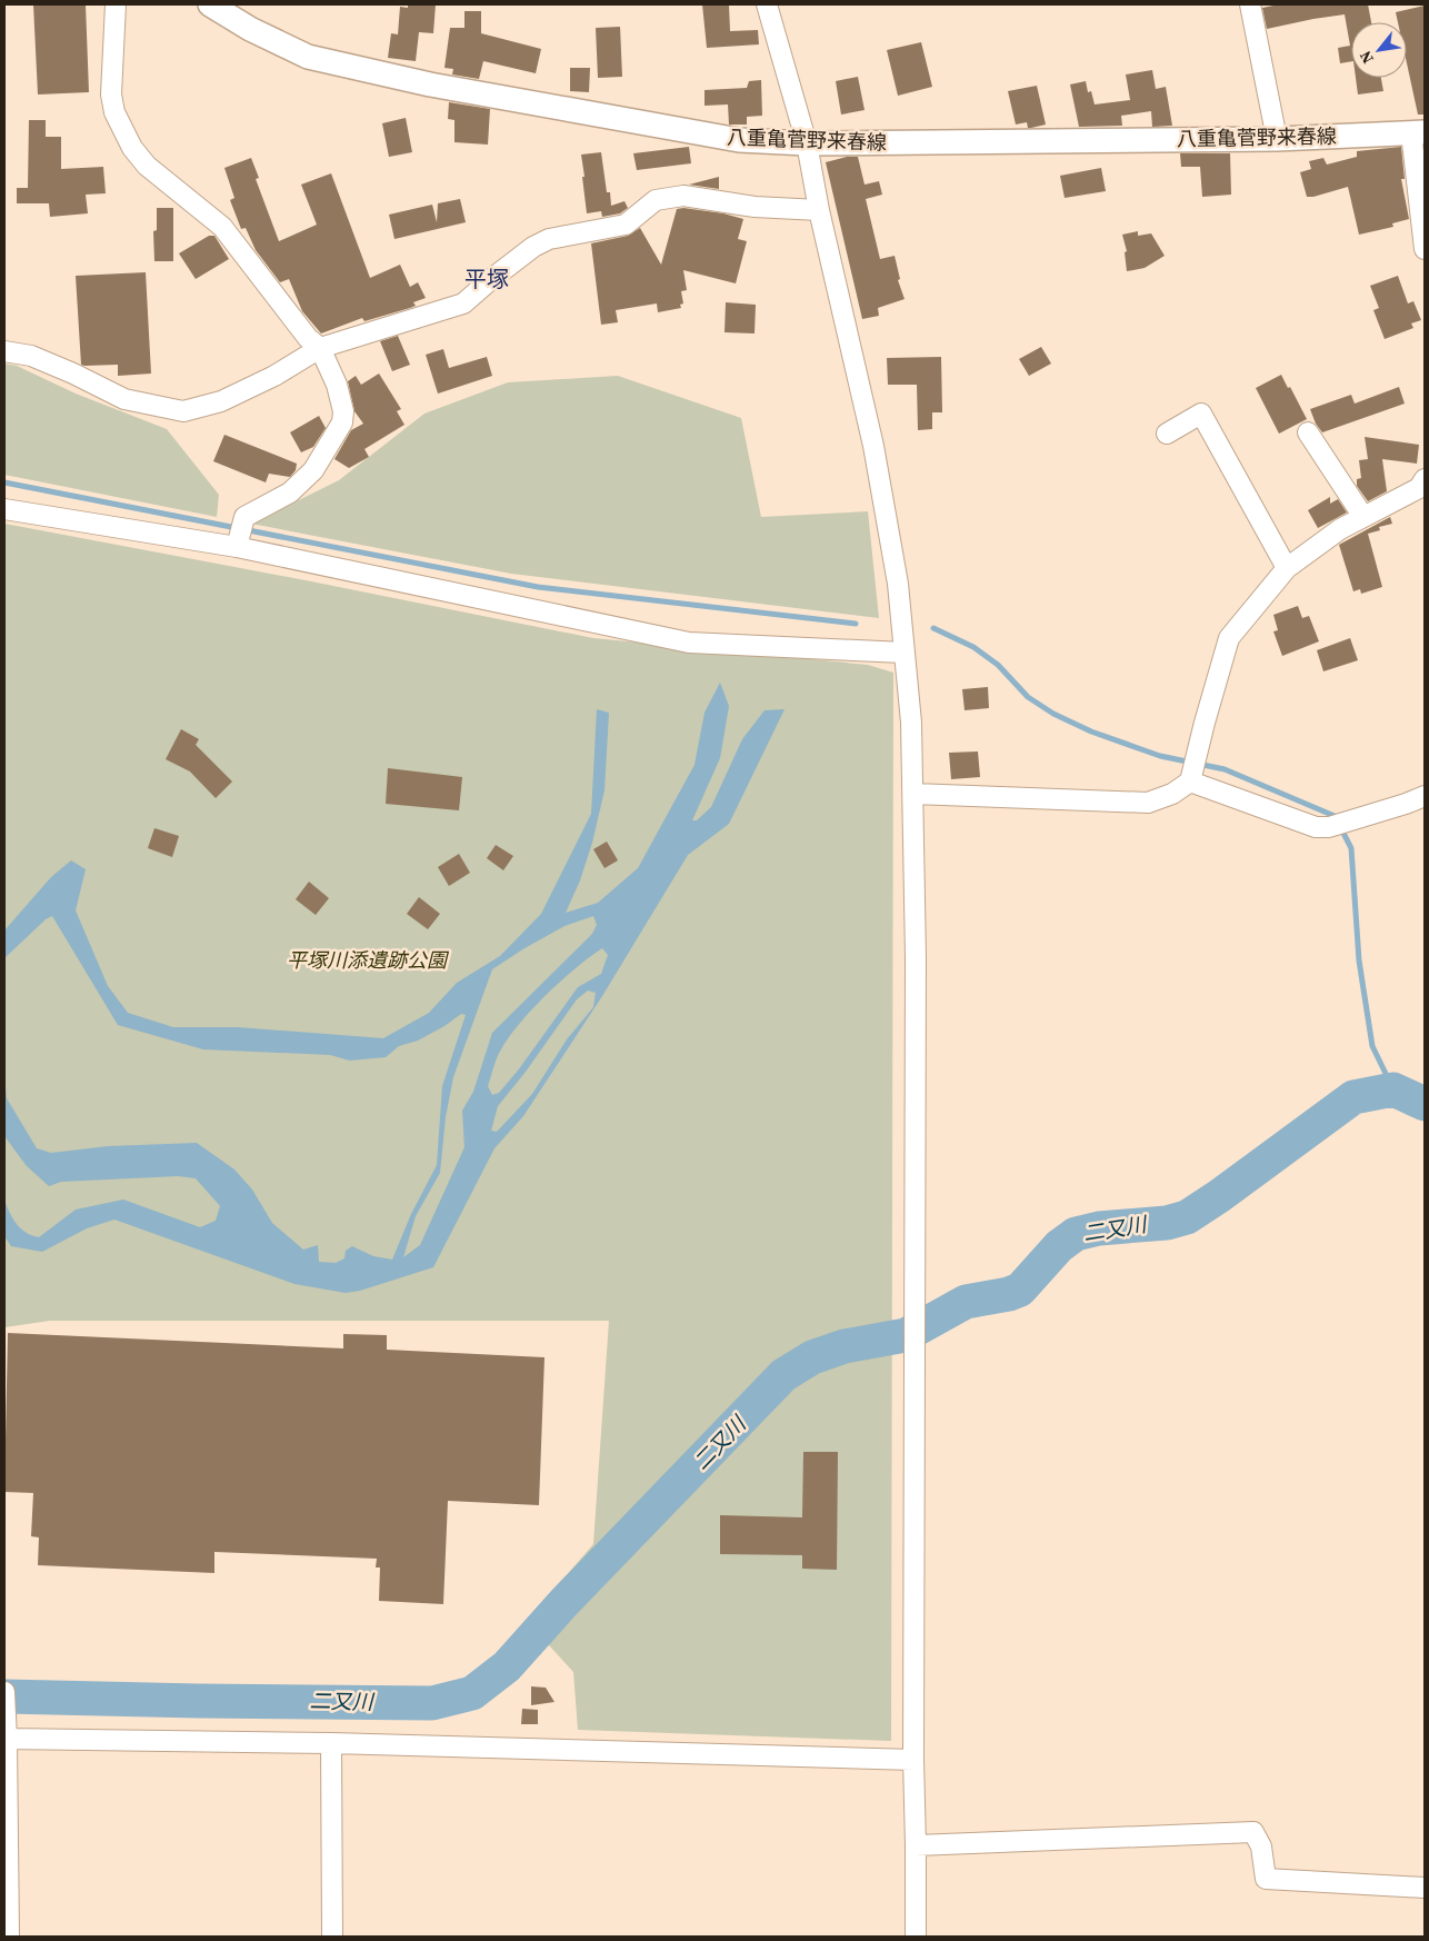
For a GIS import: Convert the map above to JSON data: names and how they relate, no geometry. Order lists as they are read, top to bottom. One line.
{"streets":{"main road":["八重亀菅野来春線"]},"districts":["平塚"],"water":["二又川"],"parks":["平塚川添遺跡公園"],"north":"bottom left"}
